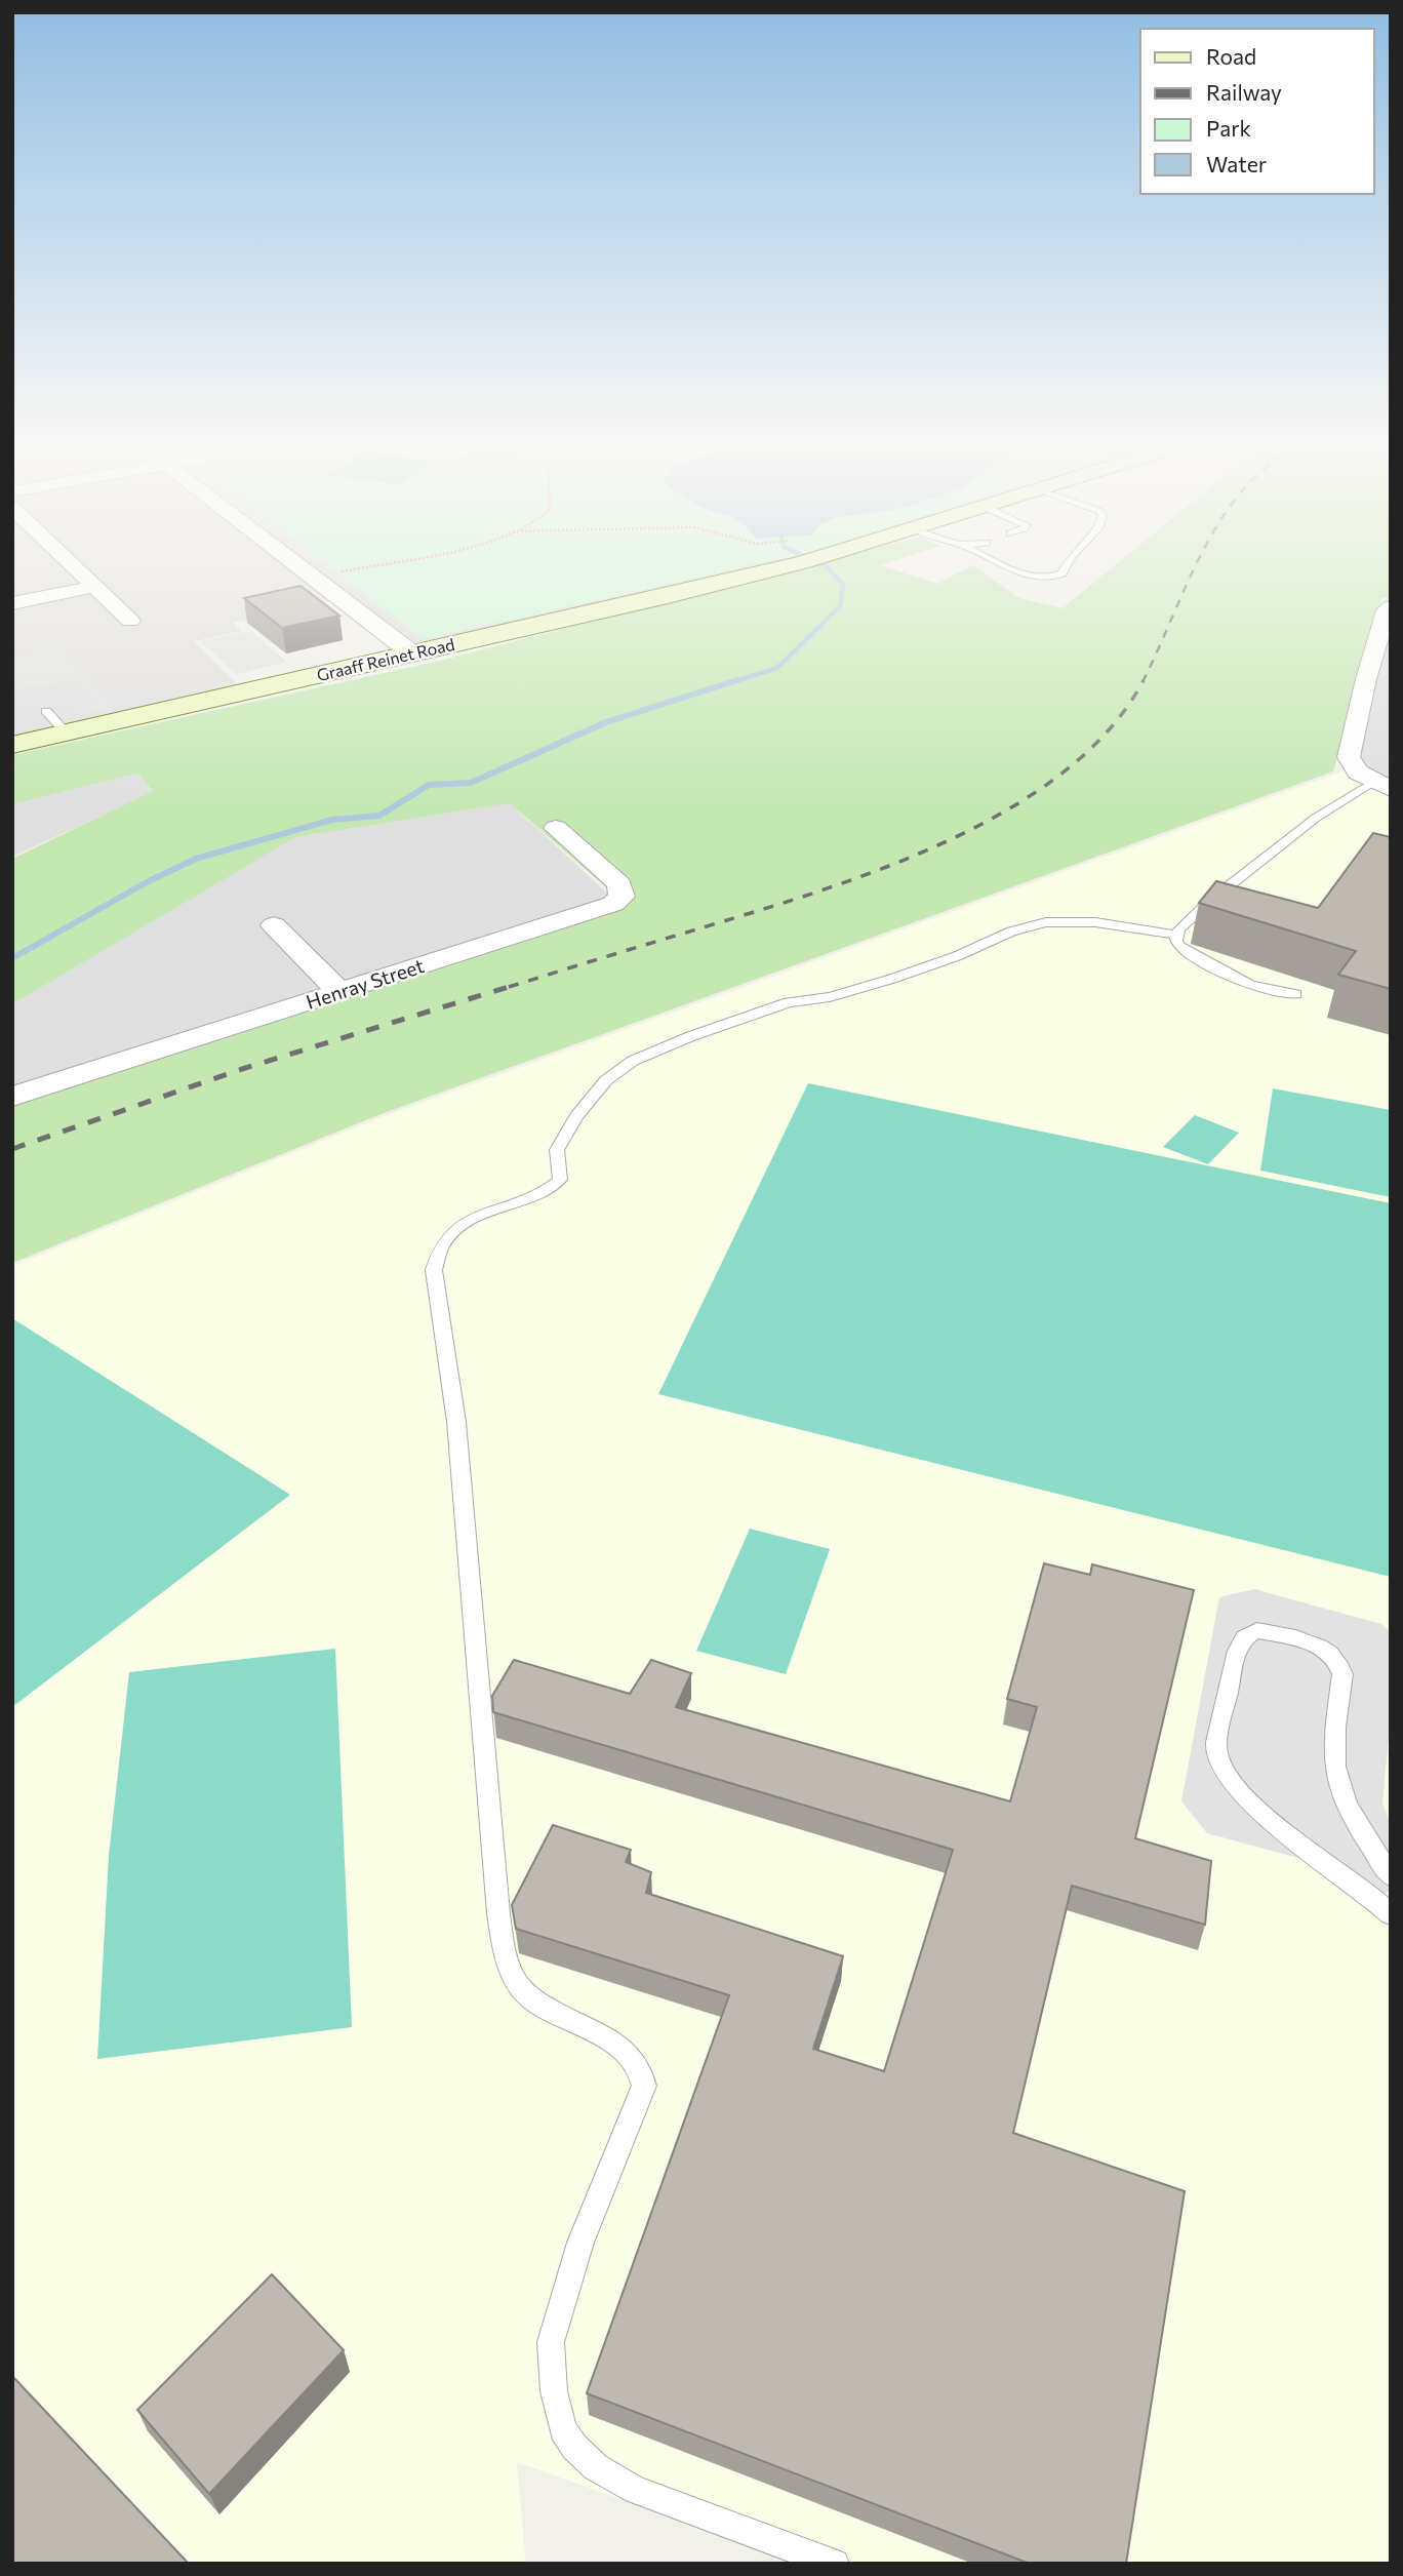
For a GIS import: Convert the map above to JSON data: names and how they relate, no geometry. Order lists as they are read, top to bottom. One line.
{"streets":{"main road":["Graaff Reinet Road"],"street":["Henray Street"]},"legend":["Road","Railway","Park","Water"]}
